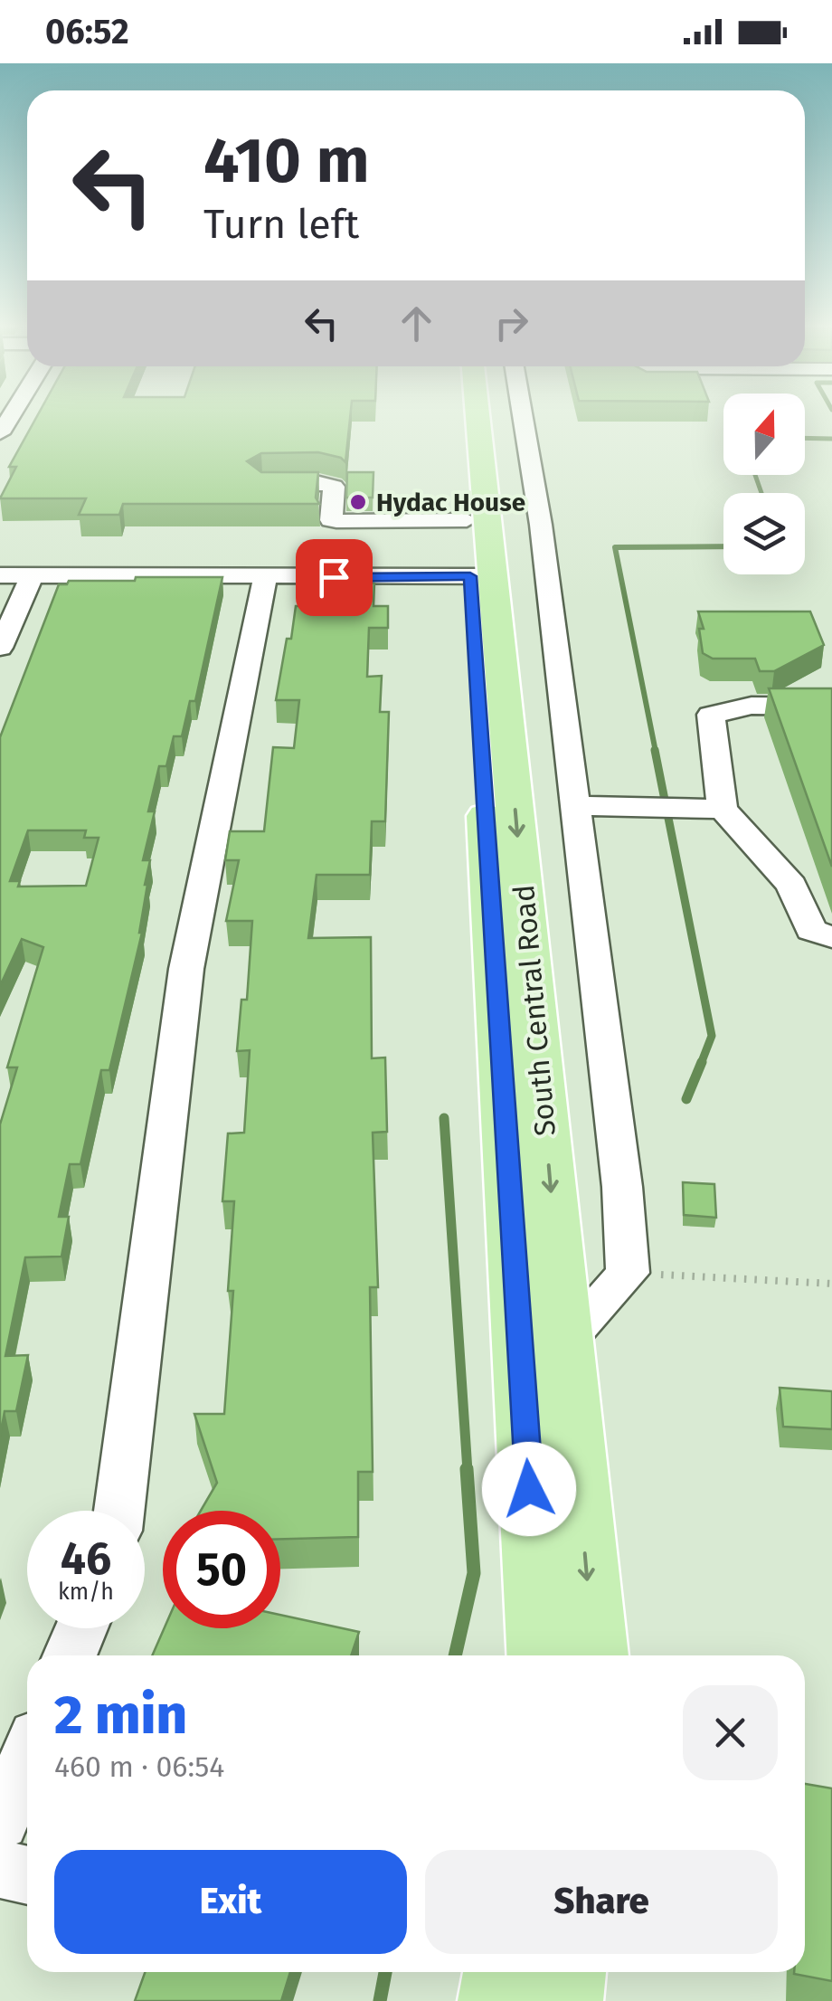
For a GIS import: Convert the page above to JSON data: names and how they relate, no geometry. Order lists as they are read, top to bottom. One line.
{"streets":{"main road":["South Central Road"]},"places":["Hydac House"],"north":"top","page":{"status":"06:52","turn":["410 m","Turn left"],"speed":"46 km/h","limit":"50","heading":["2 min","460 m · 06:54"],"buttons":["Exit","Share"]}}
